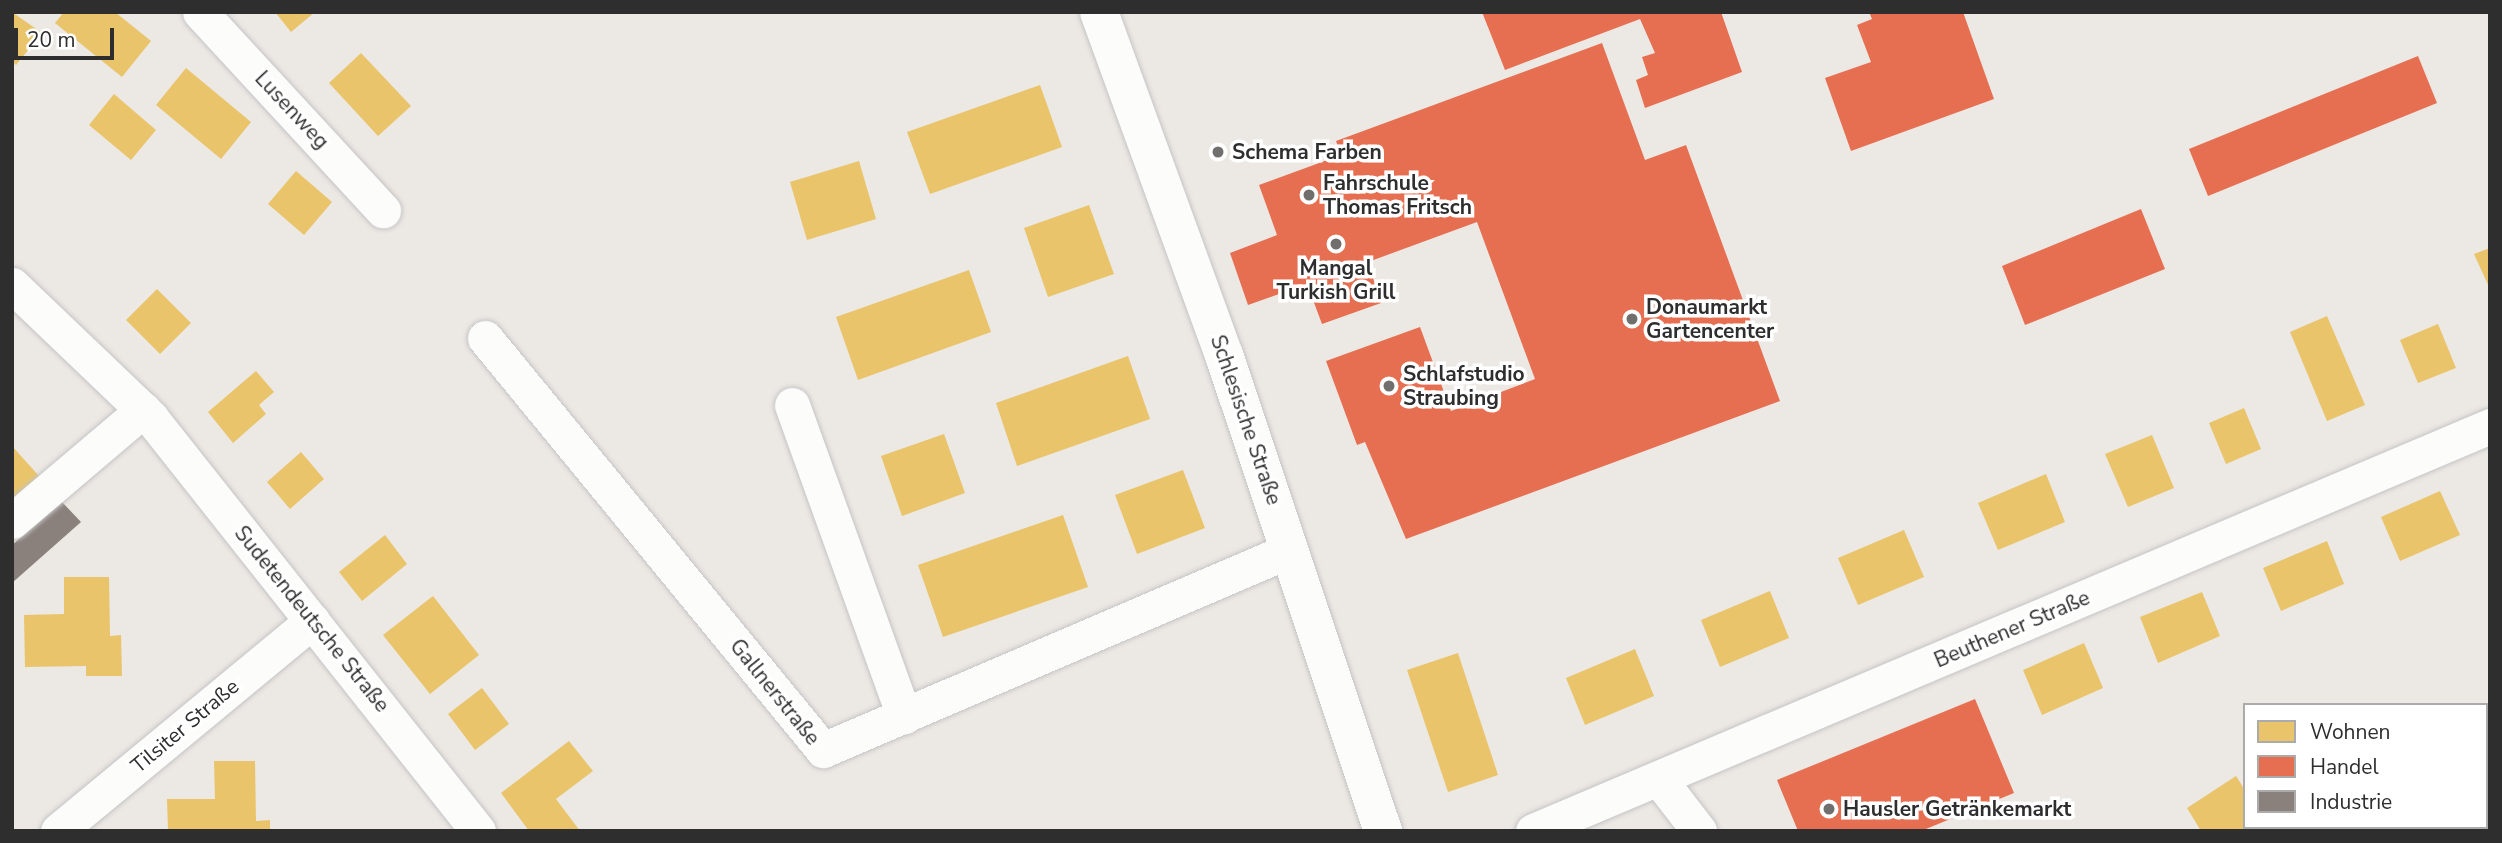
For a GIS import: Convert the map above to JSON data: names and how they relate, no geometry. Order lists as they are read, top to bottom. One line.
{"streets":{"street":["Lusenweg","Schlesische Straße","Sudetendeutsche Straße","Beuthener Straße","Gallnerstraße","Tilsiter Straße"]},"crossings":[["Schlesische Straße","Gallnerstraße"],["Sudetendeutsche Straße","Tilsiter Straße"]],"places":["Schema Farben","Fahrschule Thomas Fritsch","Mangal Turkish Grill","Donaumarkt Gartencenter","Schlafstudio Straubing","Hausler Getränkemarkt"],"legend":["Wohnen","Handel","Industrie"],"scale_bar":"20 m"}
